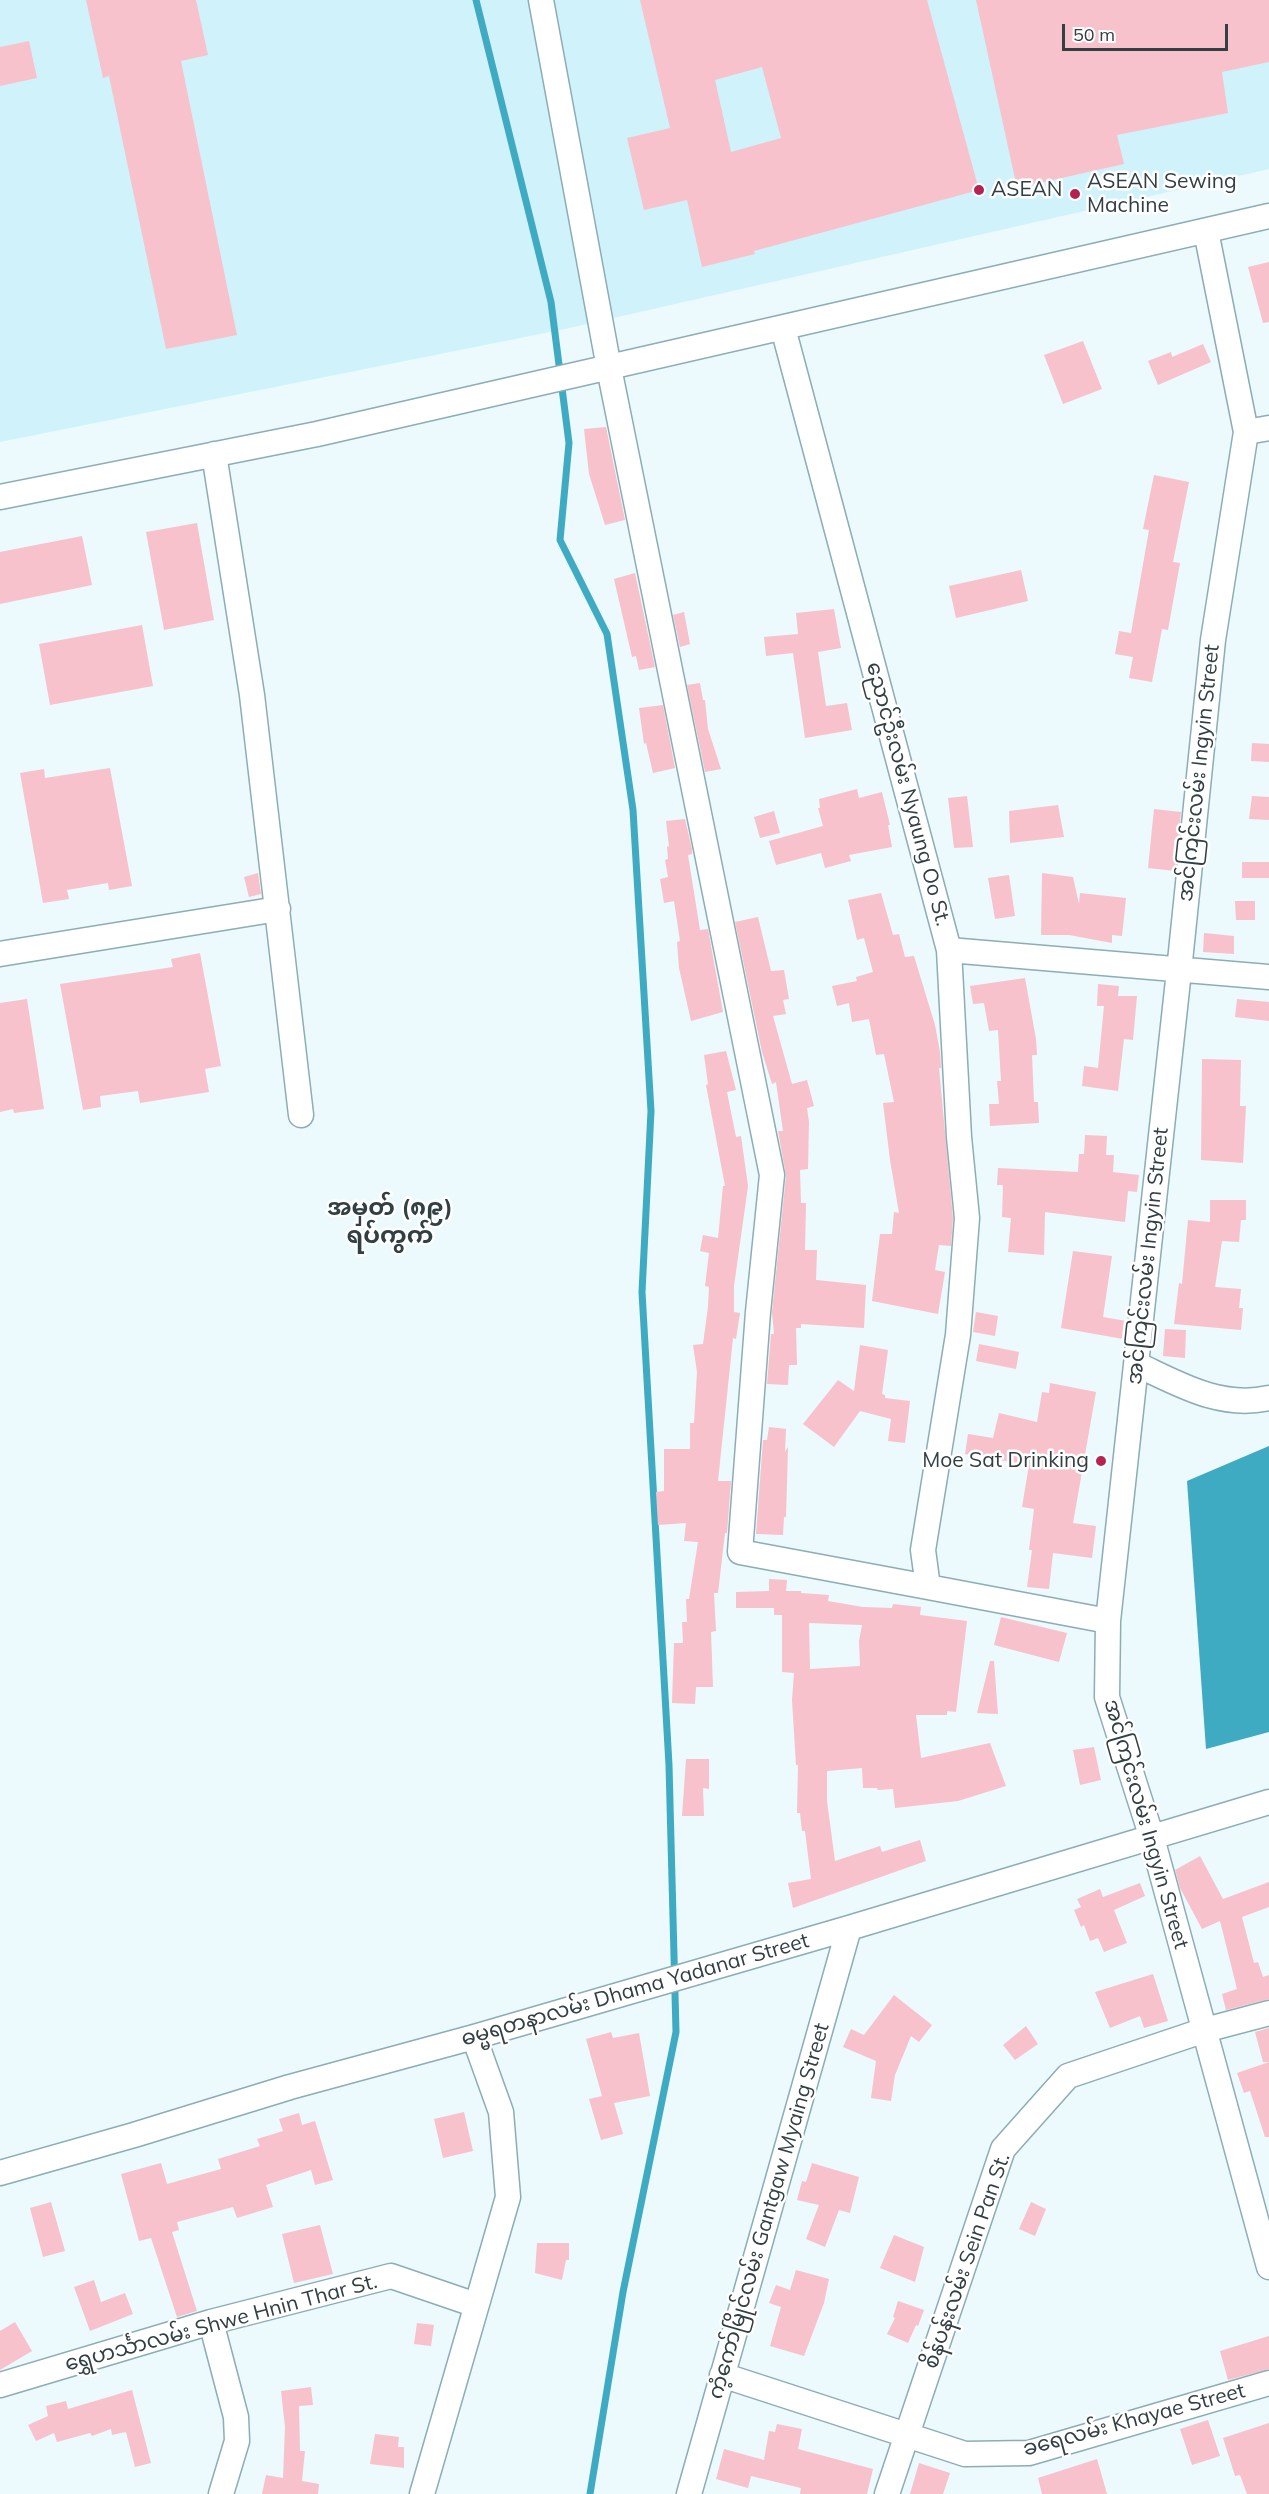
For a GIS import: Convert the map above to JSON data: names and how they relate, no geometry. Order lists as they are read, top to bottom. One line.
{"streets":{"street":["အင်ကြင်းလမ်း Ingyin Street","ညောင်ဦးလမ်း Nyaung Oo St.","ဓမ္မရတနာလမ်း Dhama Yadanar Street","ကံ့ကော်မြိုင်လမ်း Gantgaw Myaing Street","စိန်ပန်းလမ်း Sein Pan St.","ရွှေဟင်္သာလမ်း Shwe Hnin Thar St.","ခရေလမ်း Khayae Street"]},"crossings":[["အင်ကြင်းလမ်း Ingyin Street","ညောင်ဦးလမ်း Nyaung Oo St."],["အင်ကြင်းလမ်း Ingyin Street","ဓမ္မရတနာလမ်း Dhama Yadanar Street"],["အင်ကြင်းလမ်း Ingyin Street","စိန်ပန်းလမ်း Sein Pan St."],["ဓမ္မရတနာလမ်း Dhama Yadanar Street","ကံ့ကော်မြိုင်လမ်း Gantgaw Myaing Street"],["ကံ့ကော်မြိုင်လမ်း Gantgaw Myaing Street","ခရေလမ်း Khayae Street"],["စိန်ပန်းလမ်း Sein Pan St.","ခရေလမ်း Khayae Street"]],"districts":["အမှတ် (၈၉) ရပ်ကွက်"],"places":["ASEAN","ASEAN Sewing Machine","Moe Sat Drinking"],"scale_bar":"50 m"}
